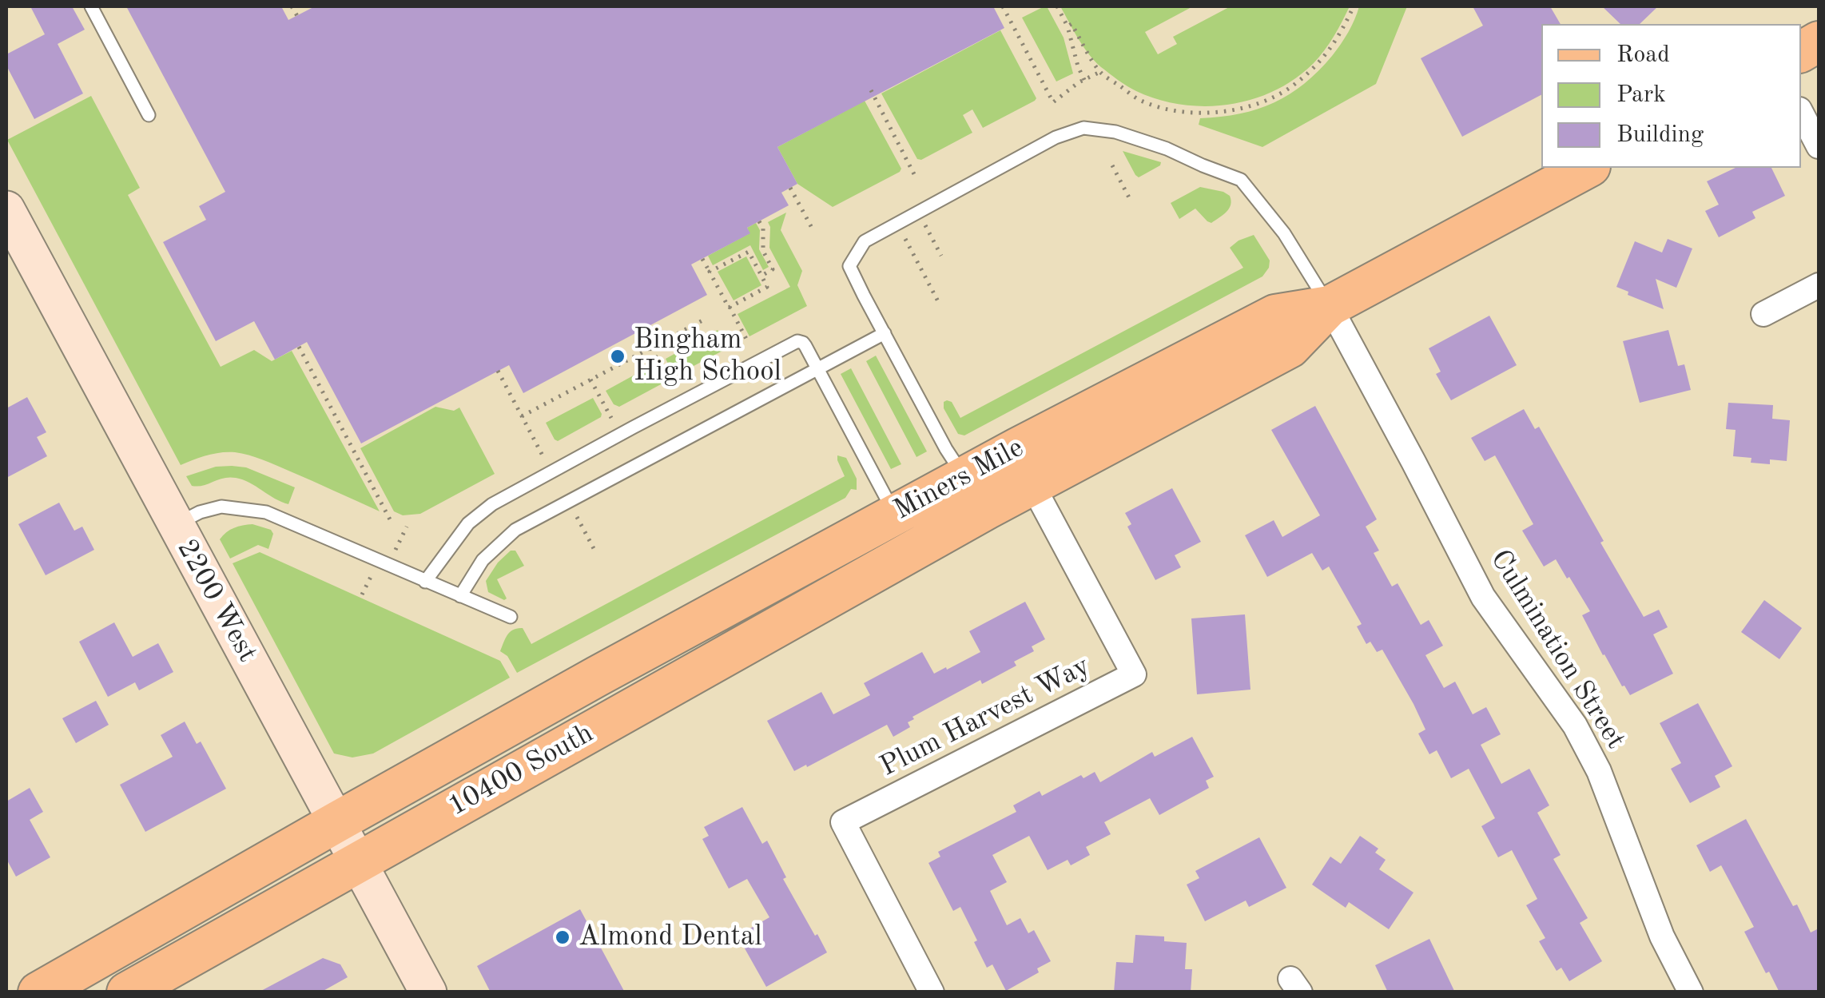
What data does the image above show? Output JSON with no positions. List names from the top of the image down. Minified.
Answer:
{"streets":{"main road":["Miners Mile","10400 South"],"street":["2200 West","Culmination Street","Plum Harvest Way"]},"crossings":[["Miners Mile","Culmination Street"],["Miners Mile","Plum Harvest Way"],["Miners Mile","10400 South"],["2200 West","10400 South"]],"places":["Bingham High School","Almond Dental"],"legend":["Road","Park","Building"]}
